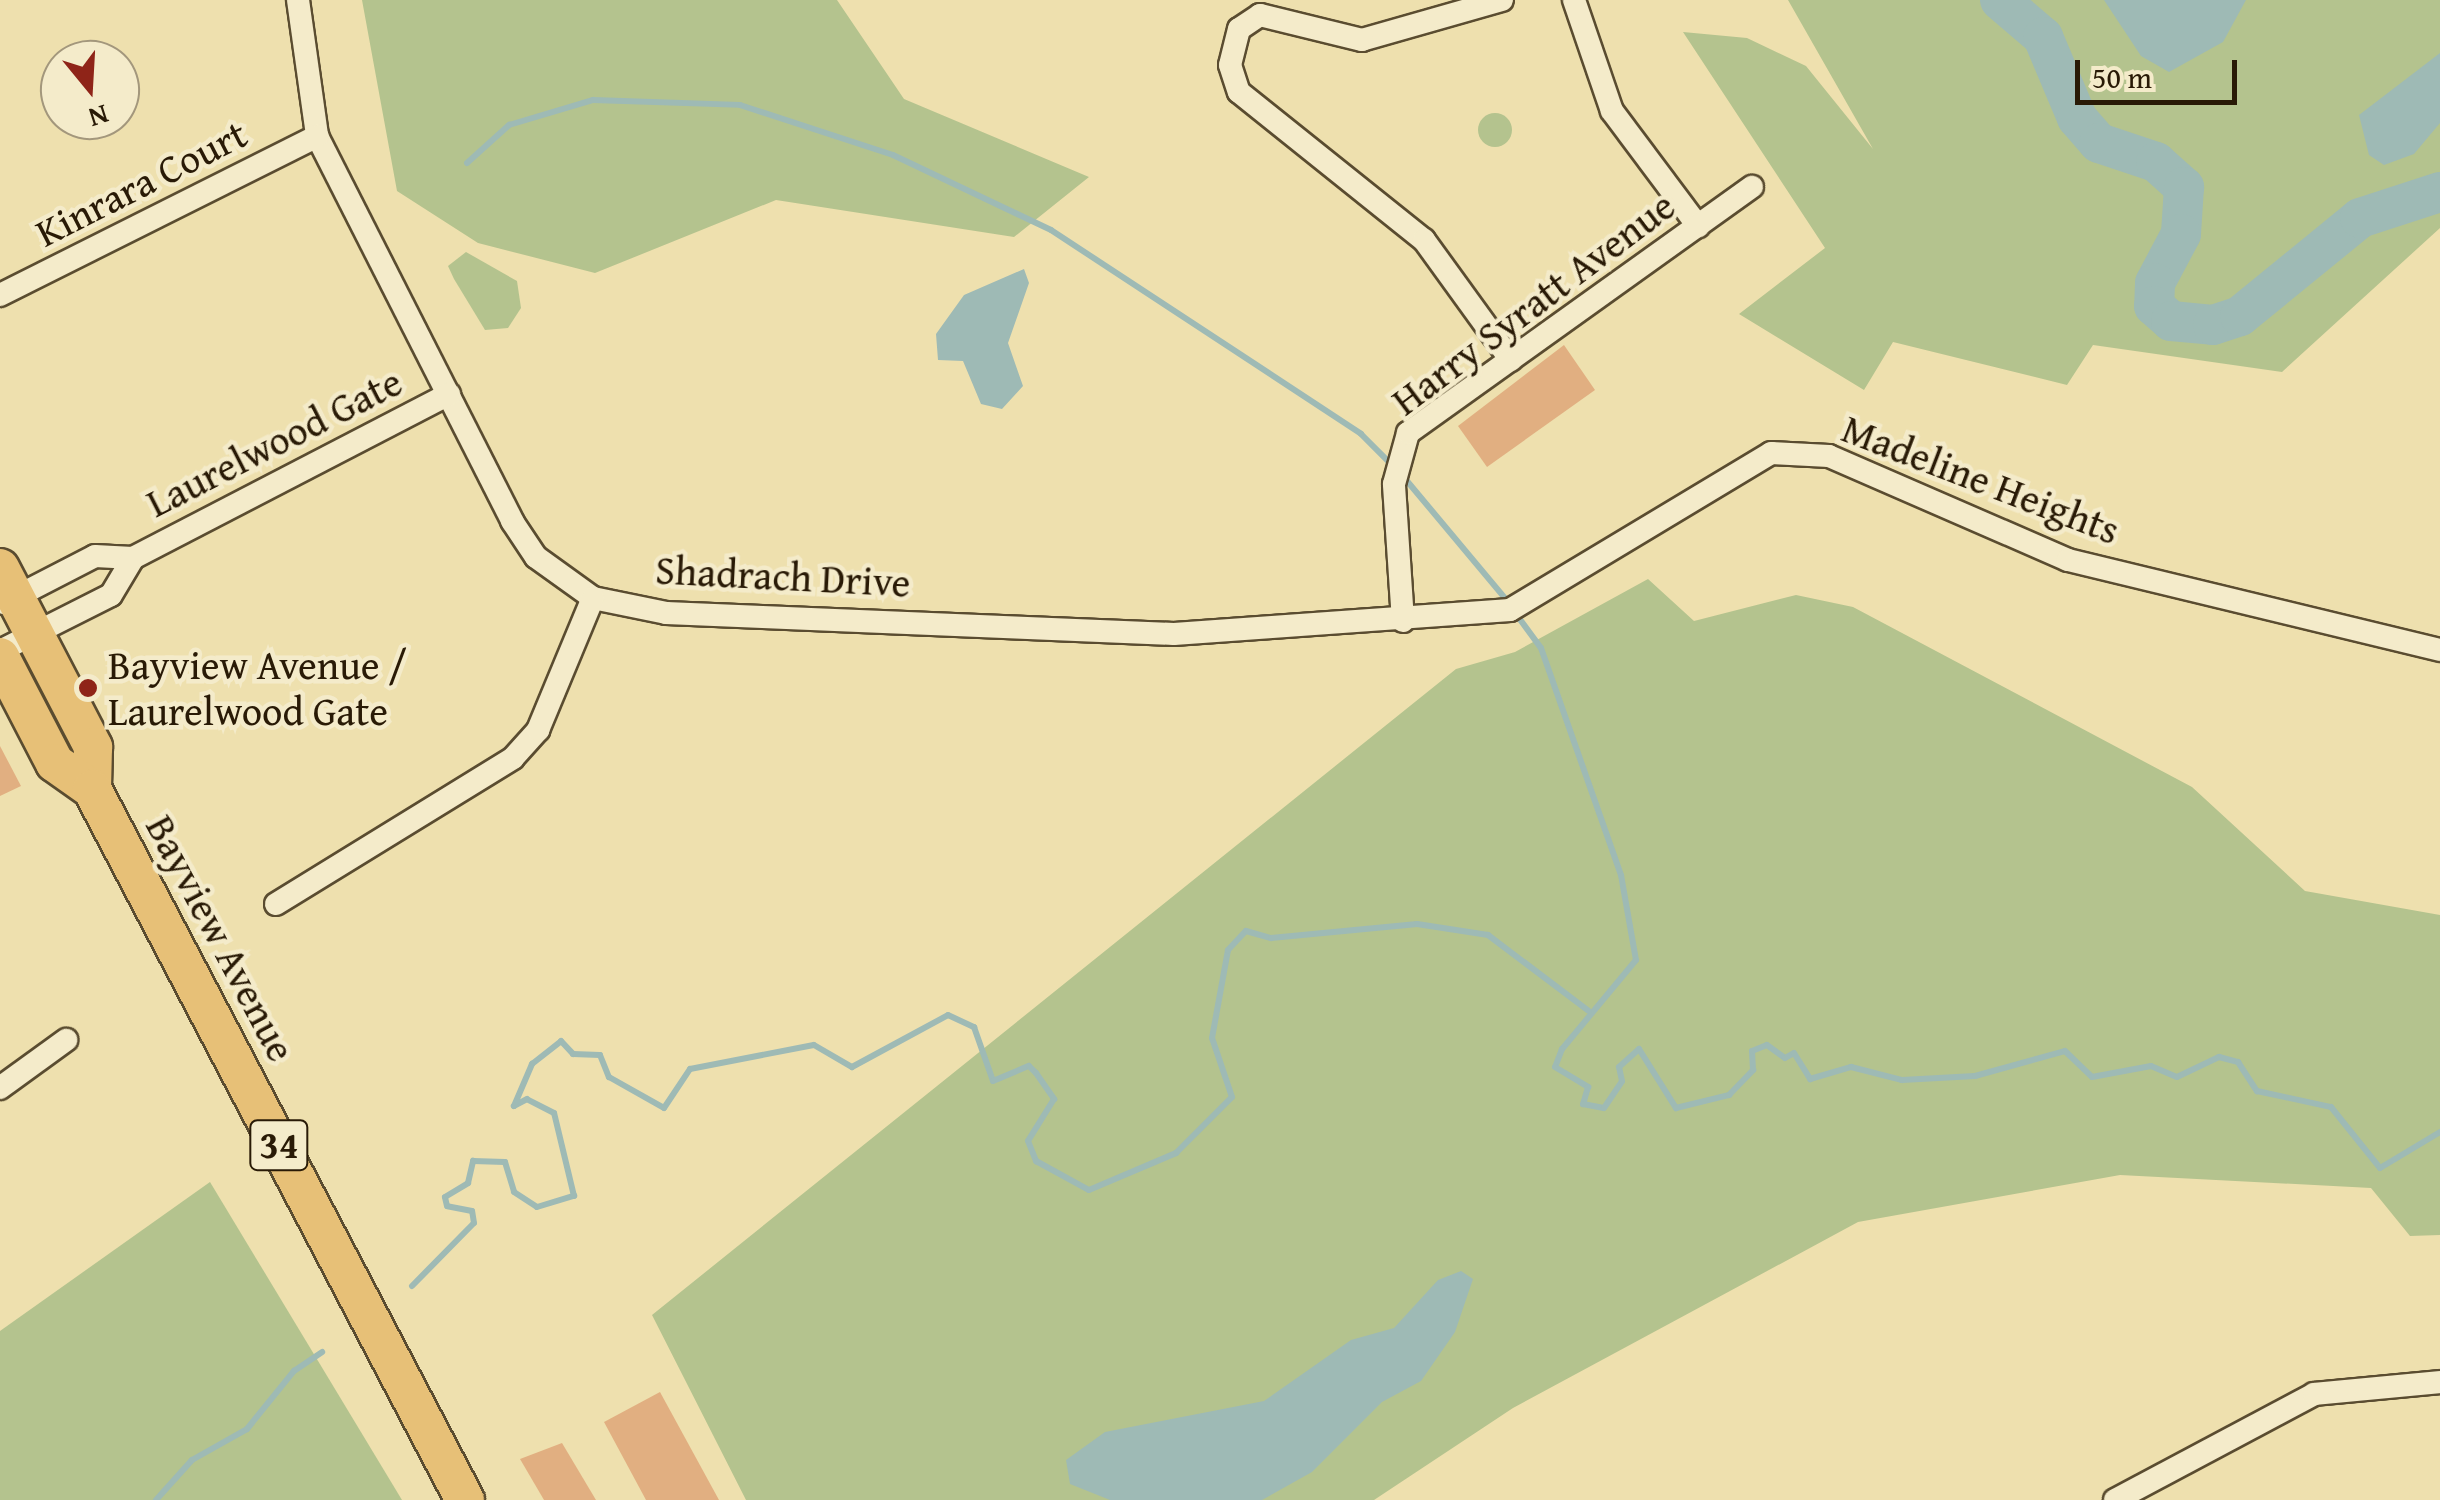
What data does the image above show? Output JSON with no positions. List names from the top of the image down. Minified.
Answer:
{"streets":{"main road":["Bayview Avenue","34"],"street":["Kinrara Court","Harry Syratt Avenue","Laurelwood Gate","Madeline Heights","Shadrach Drive"]},"crossings":[["Kinrara Court","Shadrach Drive"],["Harry Syratt Avenue","Madeline Heights"],["Laurelwood Gate","Shadrach Drive"],["Laurelwood Gate","Bayview Avenue"],["Madeline Heights","Shadrach Drive"]],"places":["Bayview Avenue / Laurelwood Gate"],"scale_bar":"50 m","north":"bottom"}
